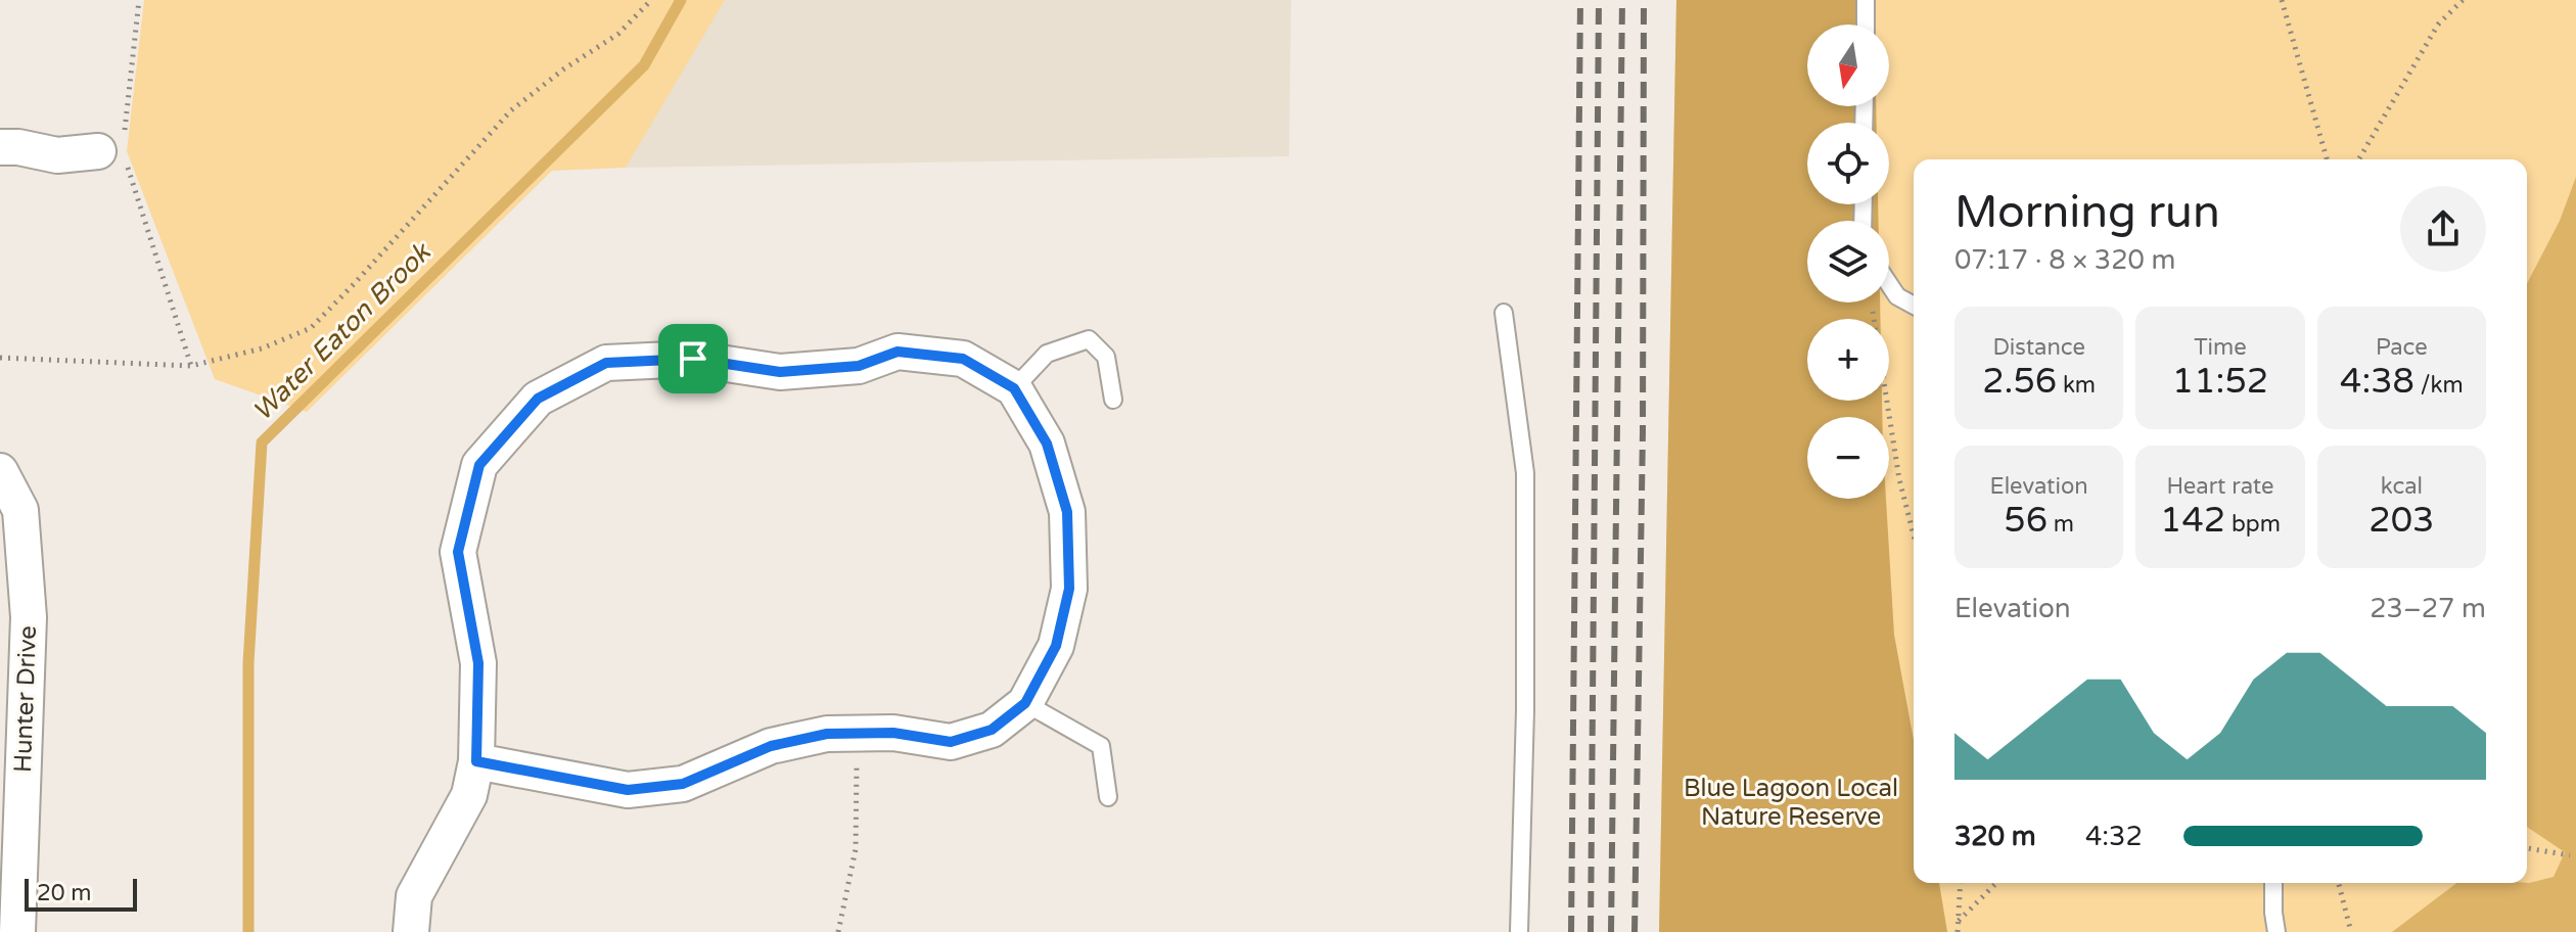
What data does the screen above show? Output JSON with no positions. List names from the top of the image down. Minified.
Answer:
{"streets":{"street":["Hunter Drive"]},"water":["Water Eaton Brook"],"parks":["Blue Lagoon Local Nature Reserve"],"scale_bar":"20 m","north":"bottom","page":{"map_buttons":["+","−"],"heading":["Morning run","07:17 · 8 × 320 m"],"stats":[["Distance","2.56 km"],["Time","11:52"],["Pace","4:38 /km"],["Elevation","56 m"],["Heart rate","142 bpm"],["kcal","203"]],"chart":["Elevation","23–27 m"],"list":[{"name":"320 m","note":"4:32"}],"scale":"20 m"}}
